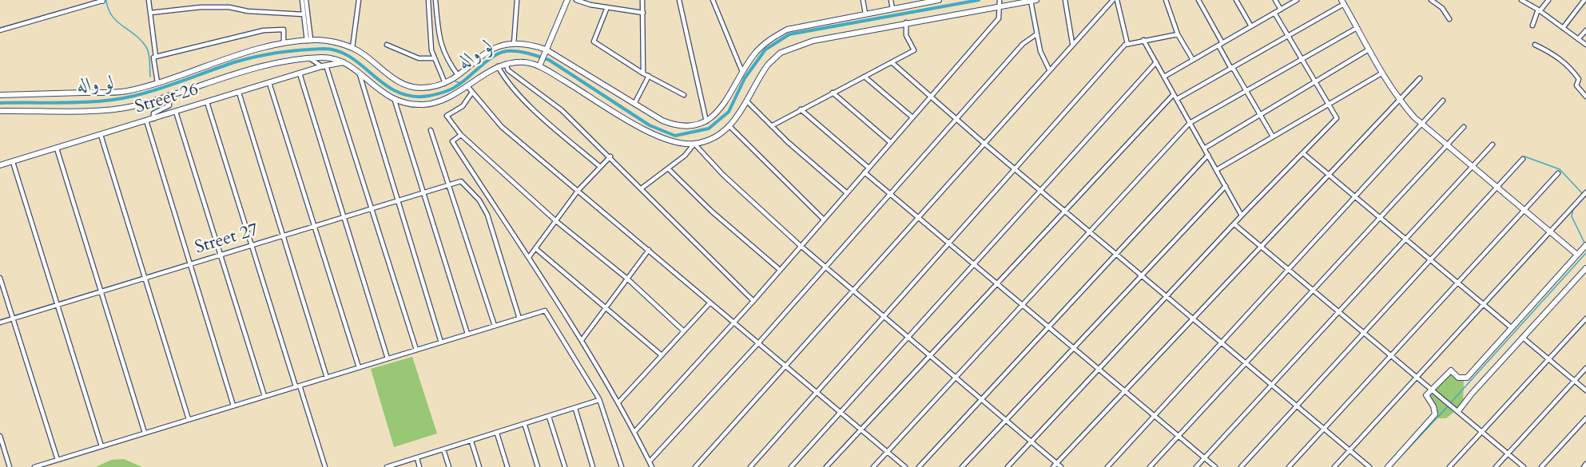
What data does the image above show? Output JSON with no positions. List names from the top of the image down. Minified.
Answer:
{"streets":{"street":["Street 26","Street 27"]},"water":["لو واله"]}
